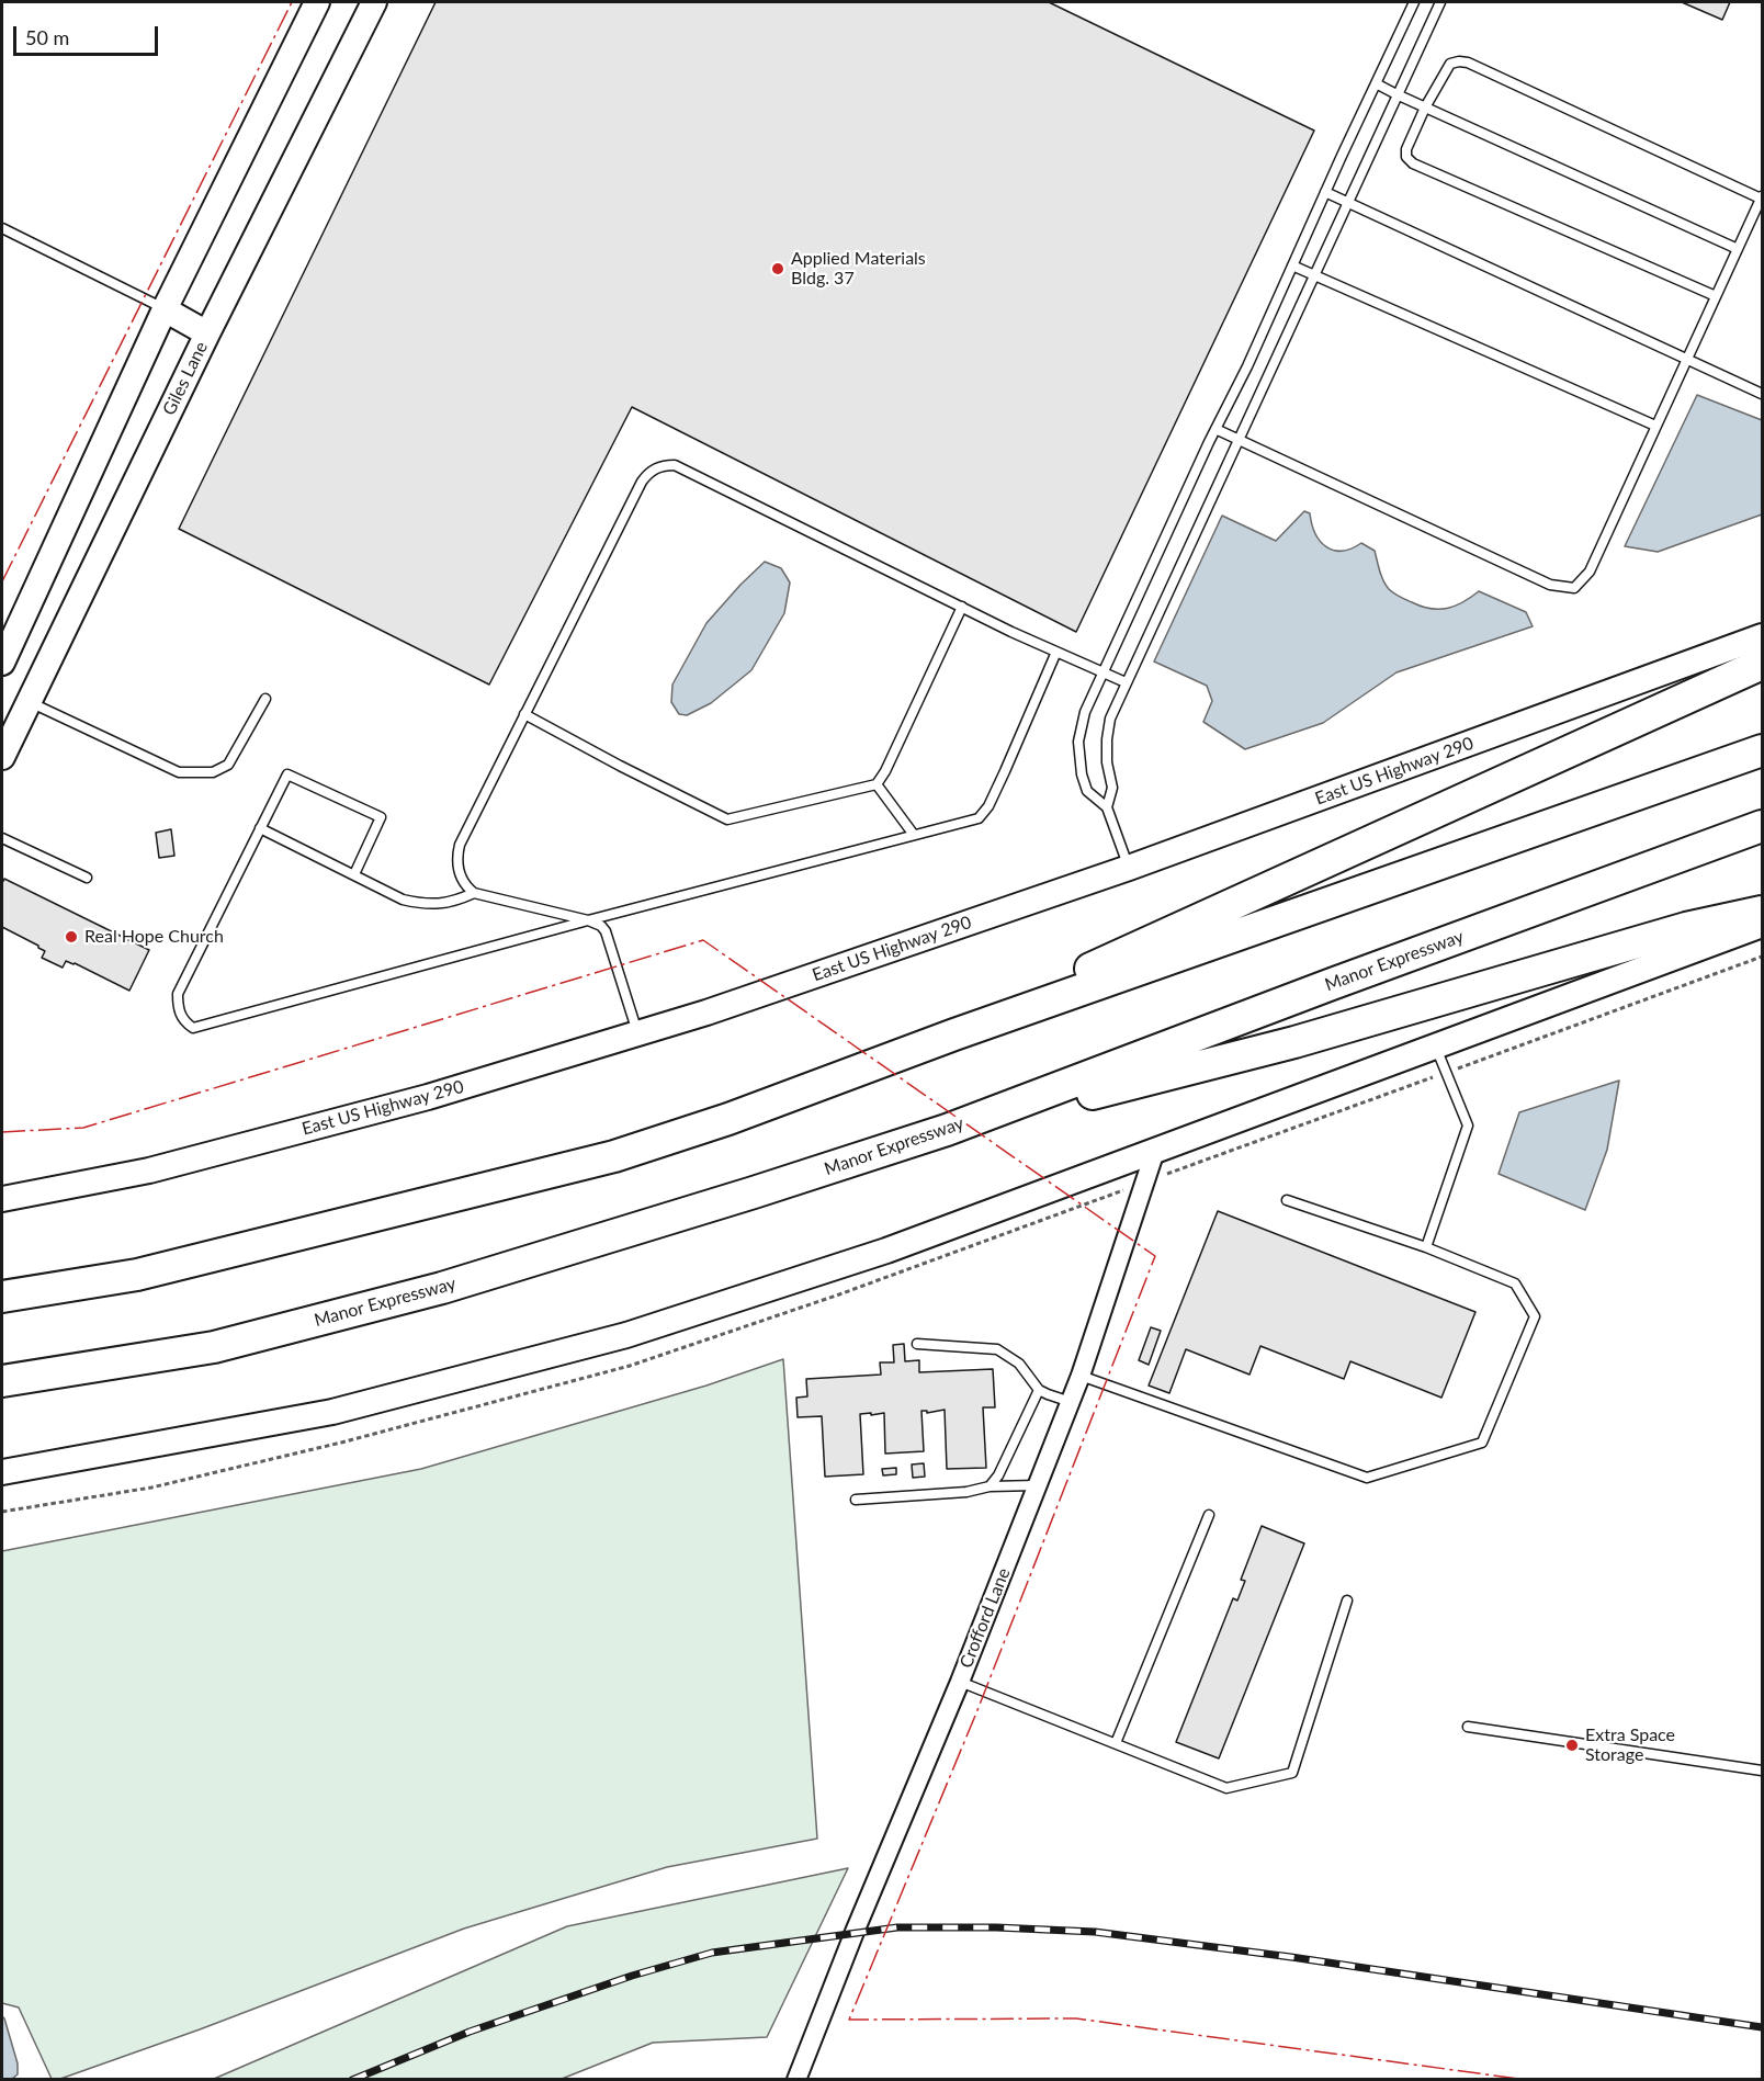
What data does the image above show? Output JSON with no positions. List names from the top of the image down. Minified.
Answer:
{"streets":{"highway":["Manor Expressway"],"main road":["Giles Lane","East US Highway 290"],"street":["Crofford Lane"]},"places":["Applied Materials Bldg. 37","Real Hope Church","Extra Space Storage"],"scale_bar":"50 m"}
